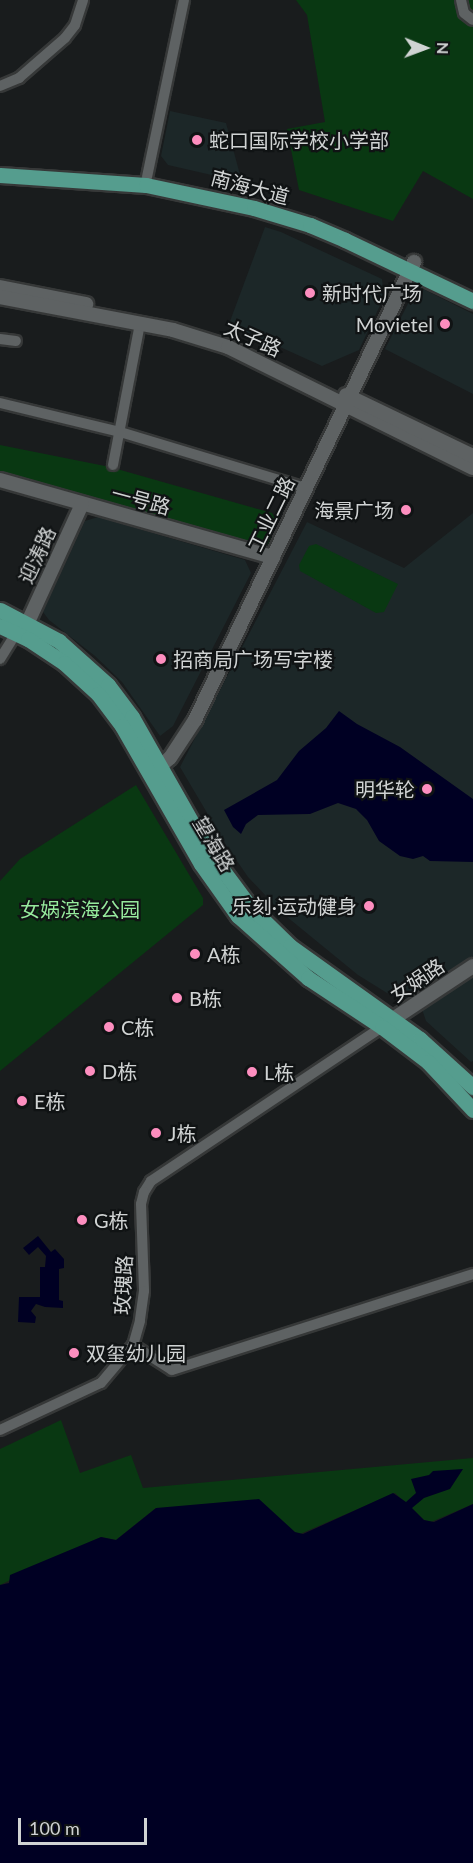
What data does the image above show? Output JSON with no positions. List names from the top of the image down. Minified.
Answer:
{"streets":{"main road":["南海大道","望海路"],"street":["太子路","一号路","工业二路","迎涛路","女娲路","玫瑰路"]},"crossings":[["南海大道","工业二路"],["太子路","工业二路"],["一号路","工业二路"],["一号路","迎涛路"],["工业二路","望海路"],["迎涛路","望海路"],["望海路","女娲路"],["望海路","玫瑰路"],["女娲路","玫瑰路"]],"parks":["女娲滨海公园"],"places":["蛇口国际学校小学部","新时代广场","Movietel","海景广场","招商局广场写字楼","明华轮","乐刻·运动健身","A栋","B栋","C栋","D栋","L栋","E栋","J栋","G栋","双玺幼儿园"],"scale_bar":"100 m","north":"right"}
